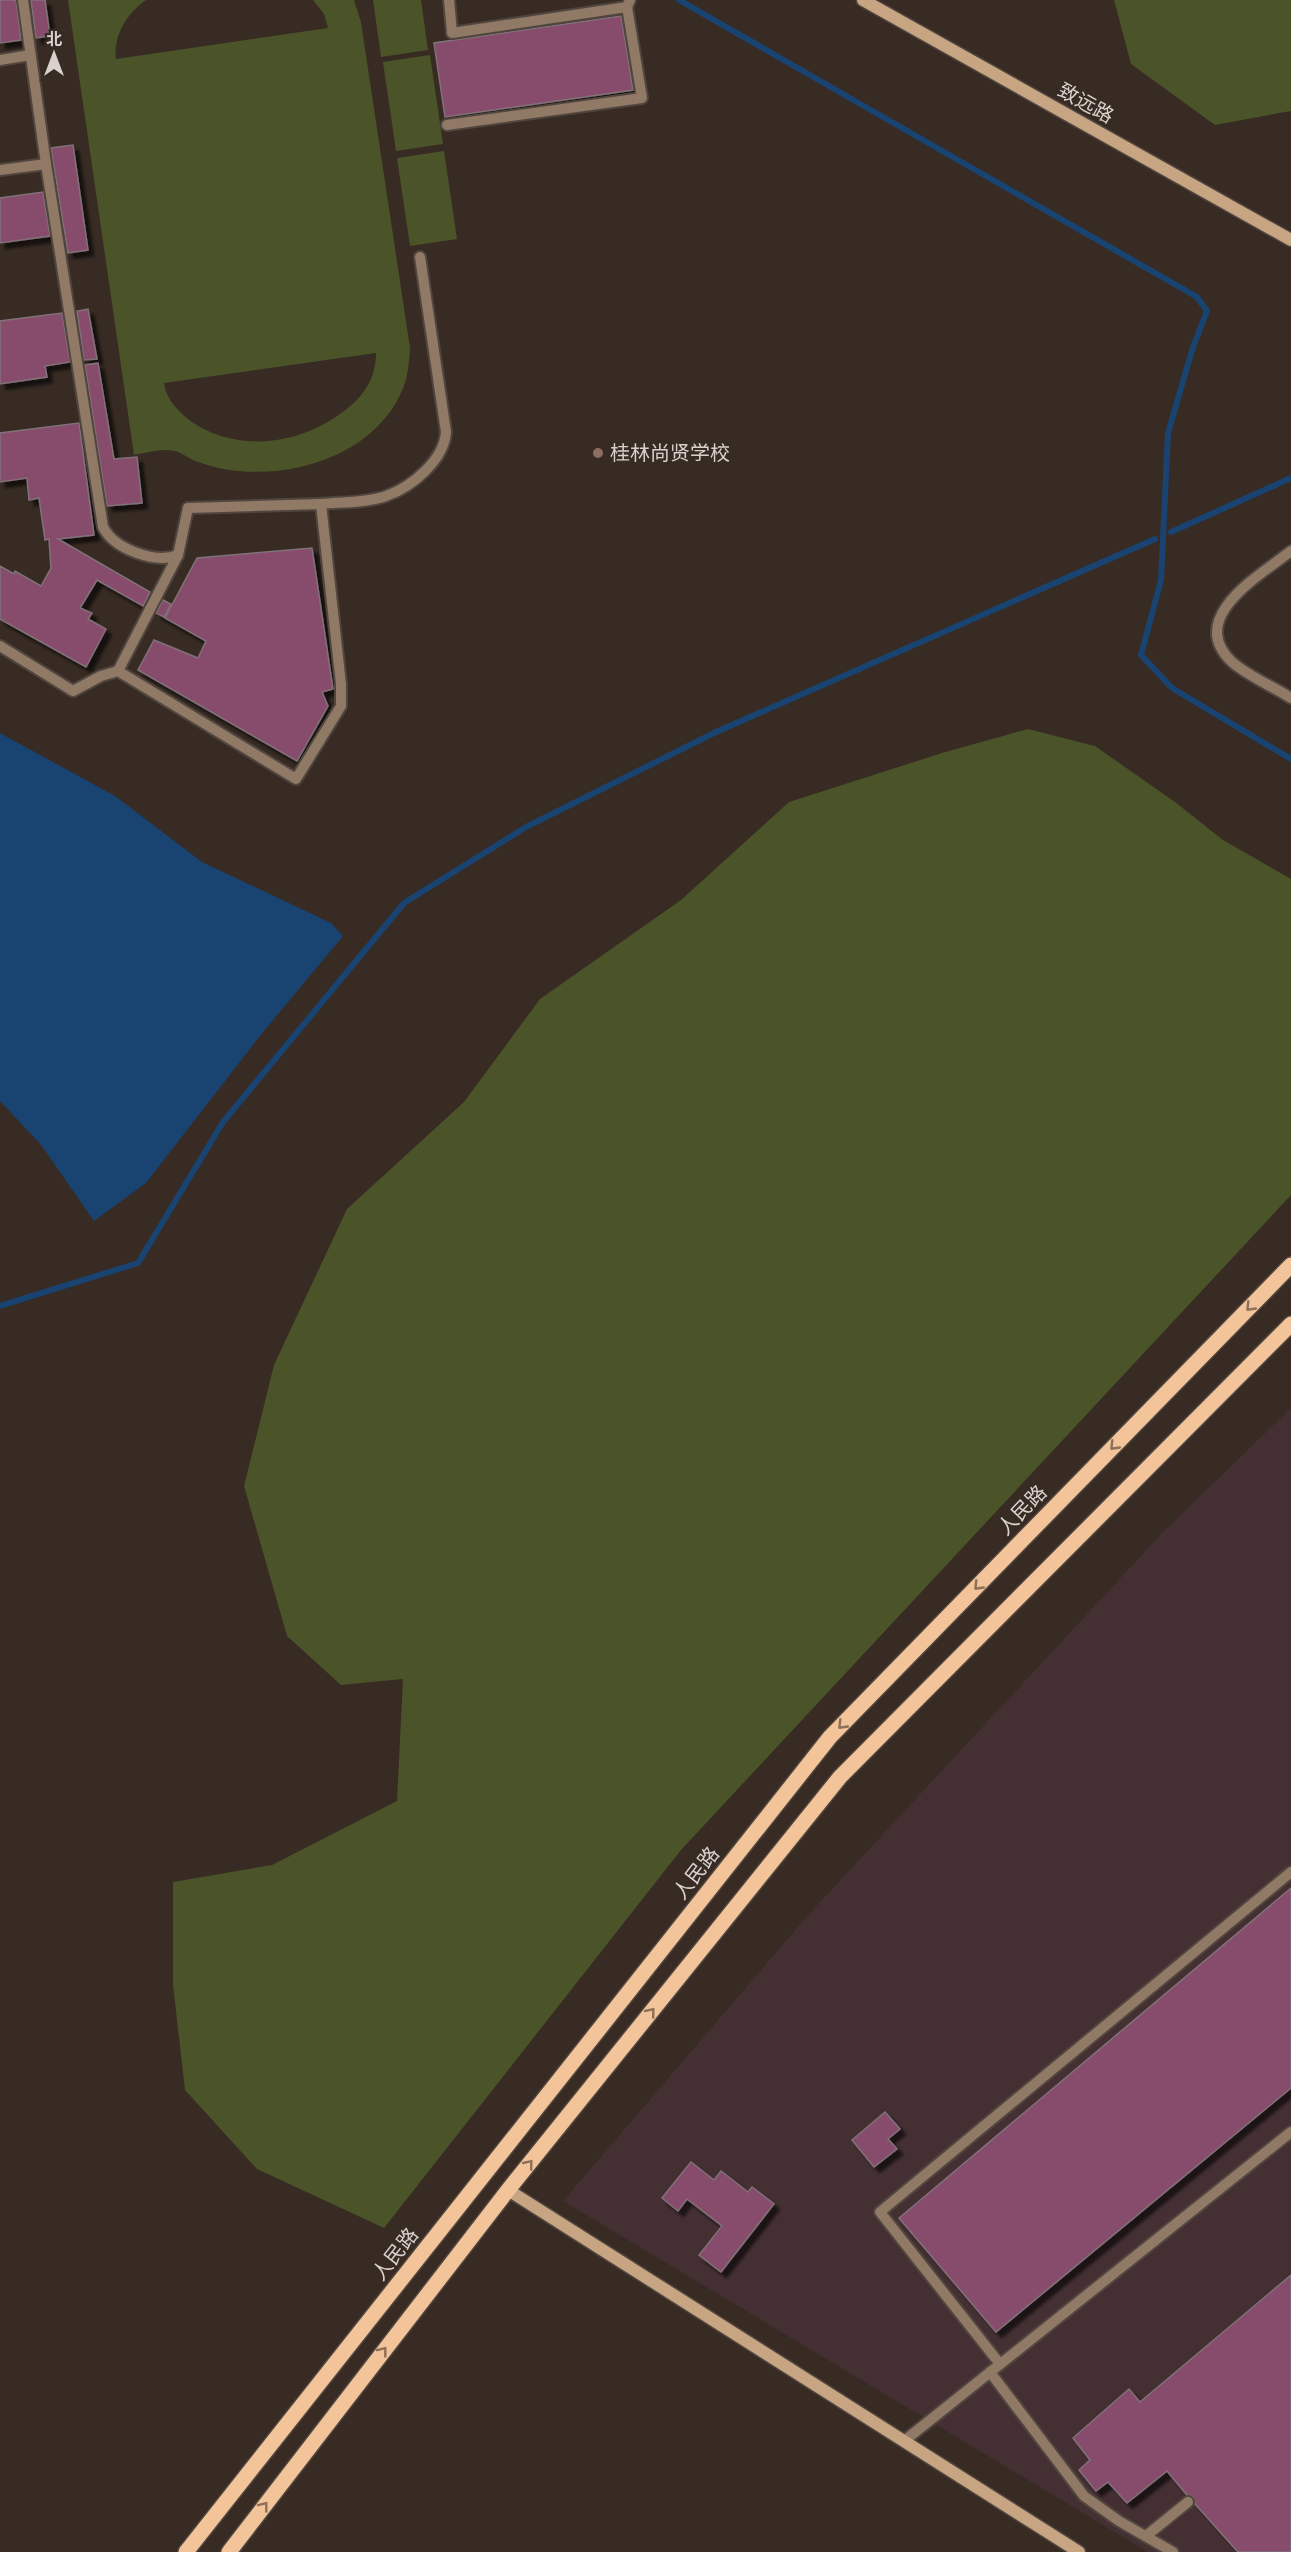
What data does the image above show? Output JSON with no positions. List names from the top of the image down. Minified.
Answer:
{"streets":{"main road":["人民路"],"street":["致远路"]},"places":["桂林尚贤学校"],"north":"top"}
